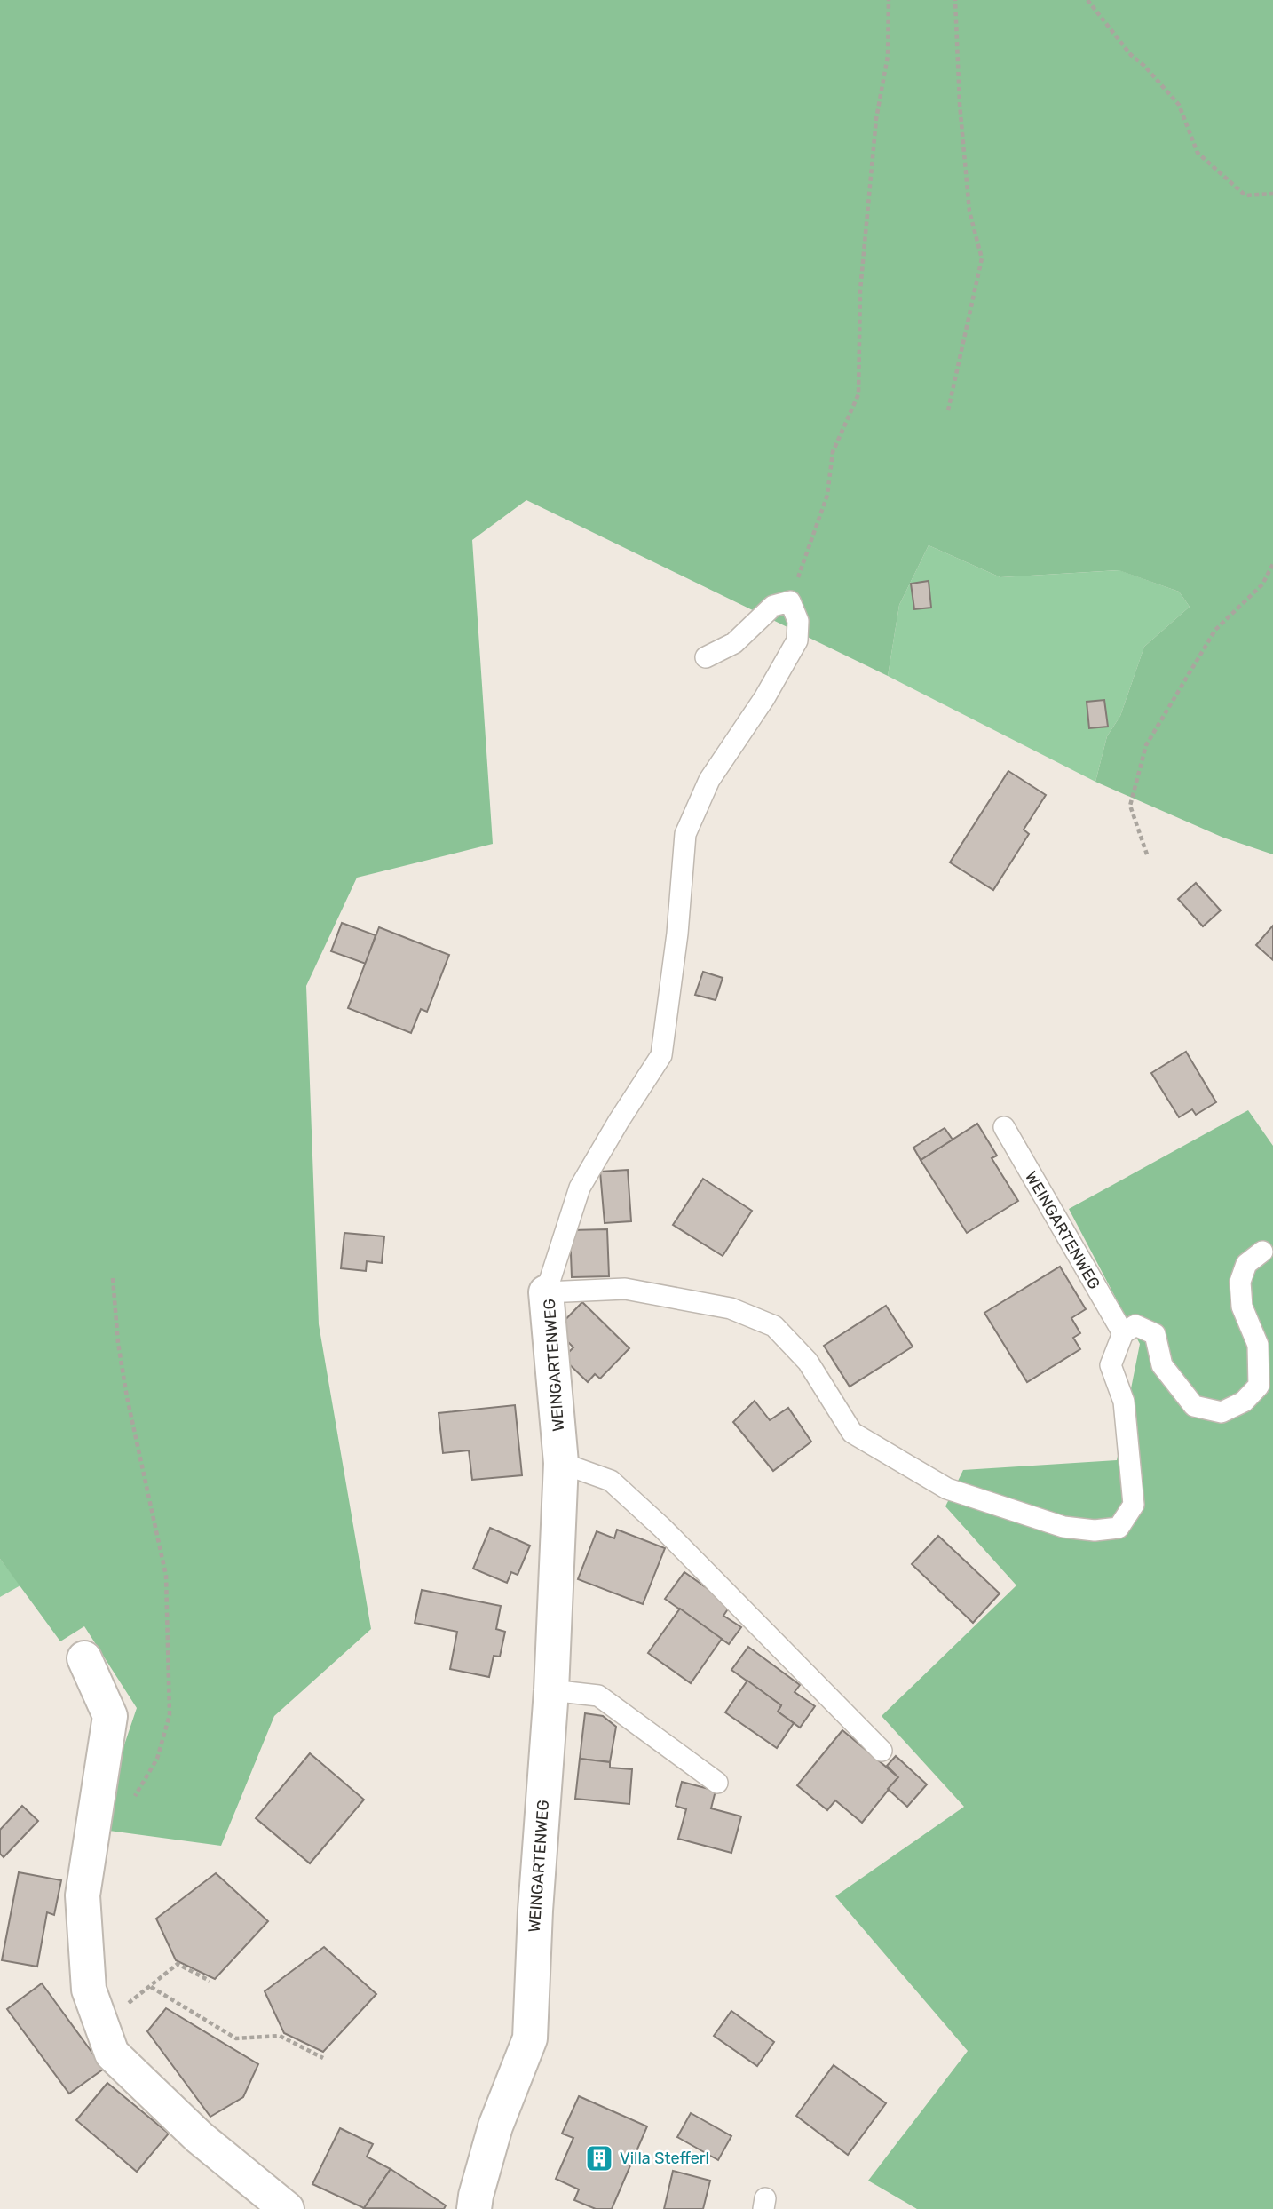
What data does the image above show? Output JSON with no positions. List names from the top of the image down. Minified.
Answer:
{"streets":{"street":["WEINGARTENWEG"]},"places":{"building":["Villa Stefferl"]}}
